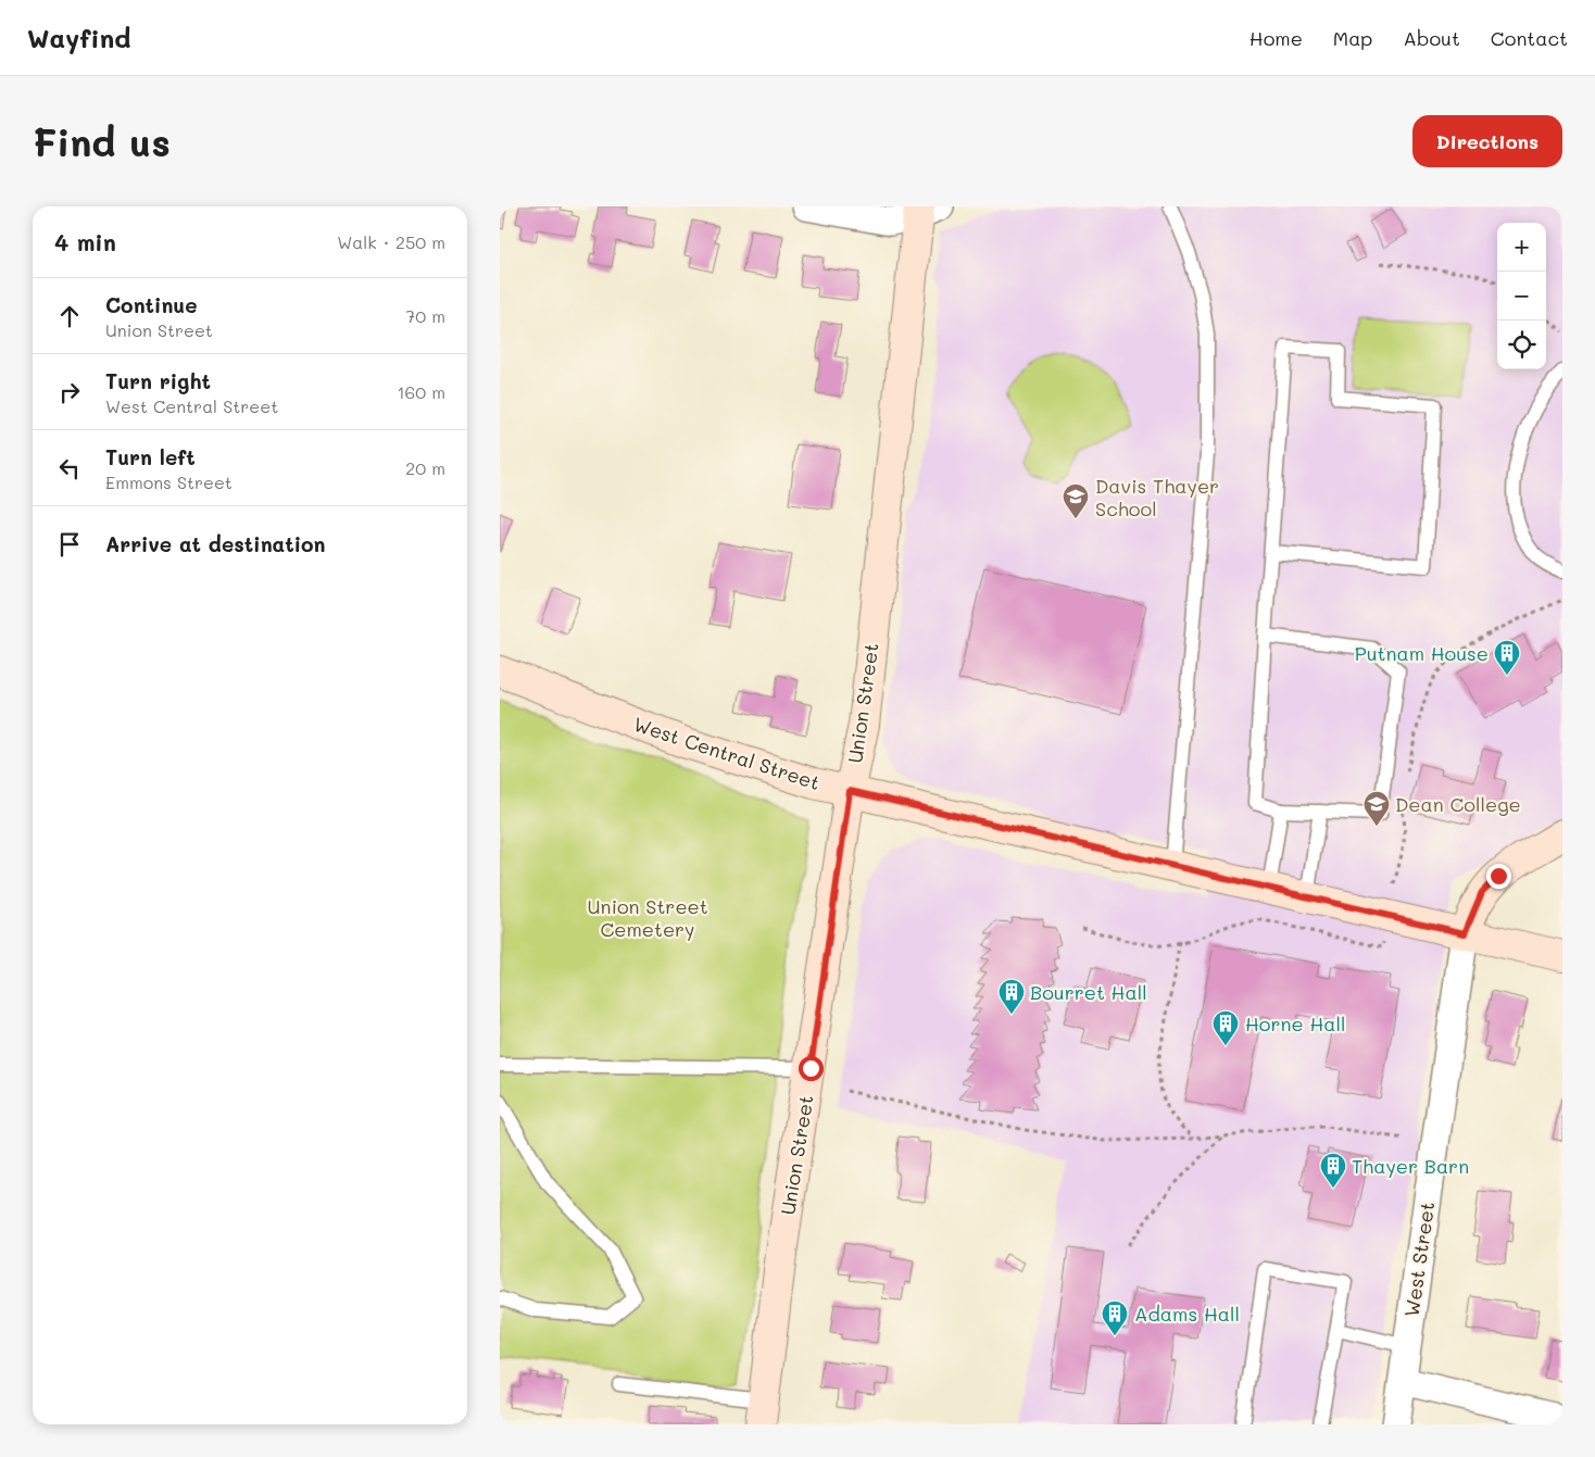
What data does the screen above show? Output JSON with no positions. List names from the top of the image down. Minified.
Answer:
{"streets":{"main road":["Union Street","West Central Street"],"street":["West Street"]},"crossings":[["Union Street","West Central Street"],["West Central Street","West Street"]],"parks":["Union Street Cemetery"],"places":{"school or university":["Davis Thayer School","Dean College"],"building":["Putnam House","Bourret Hall","Horne Hall","Thayer Barn","Adams Hall"]},"page":{"header":"Wayfind","nav":["Home","Map","About","Contact"],"buttons":"Directions","title":"Find us","heading":["4 min","Walk · 250 m"],"map_buttons":["+","−"],"list":[["Continue","Union Street","70 m"],["Turn right","West Central Street","160 m"],["Turn left","Emmons Street","20 m"],"Arrive at destination"]}}
